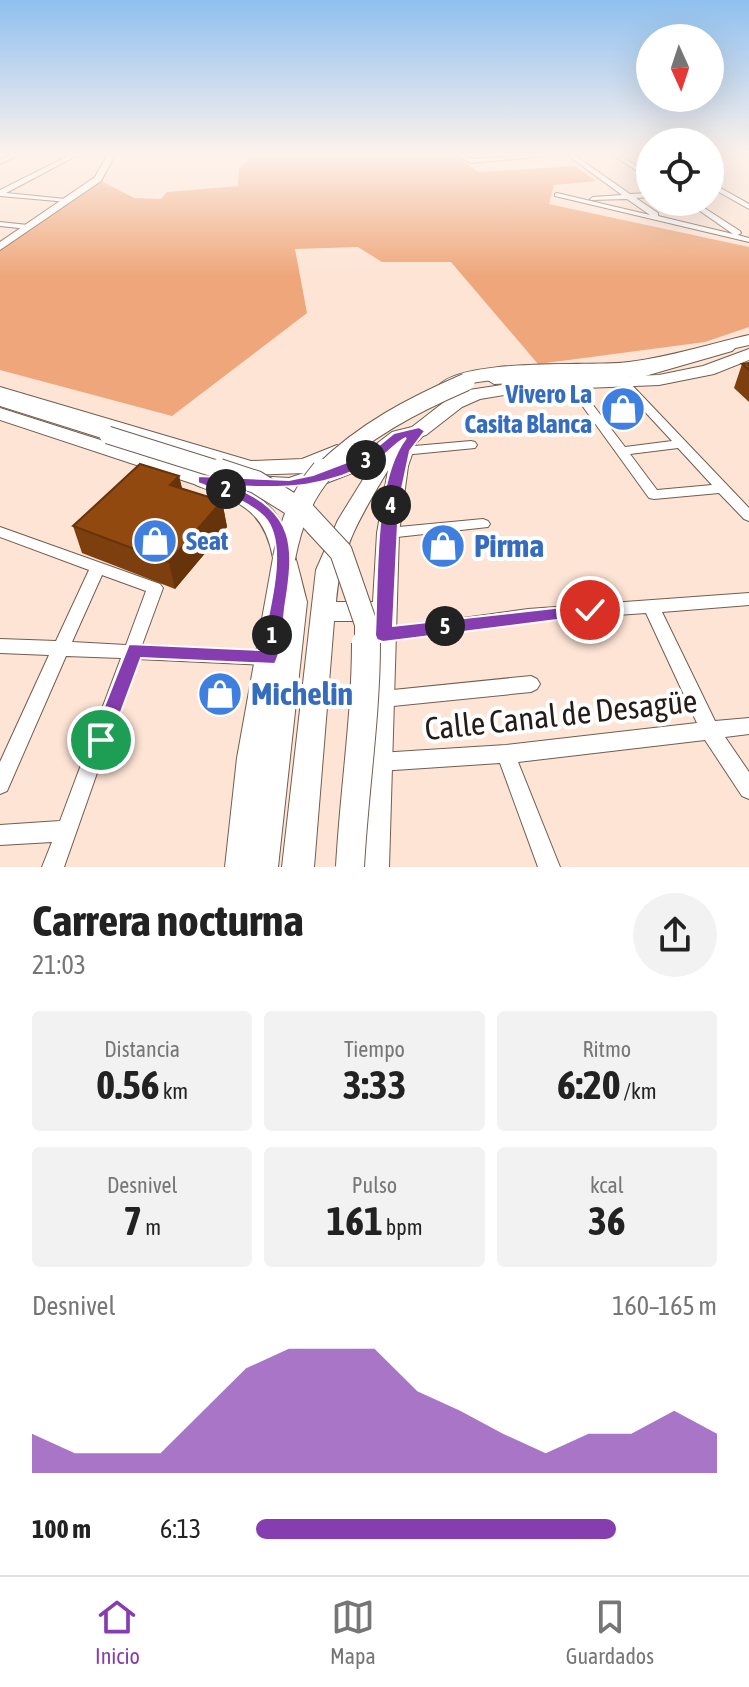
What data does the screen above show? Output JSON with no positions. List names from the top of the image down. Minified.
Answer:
{"streets":{"street":["Calle Canal de Desagüe"]},"places":{"shop":["Vivero La Casita Blanca","Seat","Pirma","Michelin"]},"north":"bottom","page":{"pins":["3","2","4","5","1"],"heading":["Carrera nocturna","21:03"],"stats":[["Distancia","0.56 km"],["Tiempo","3:33"],["Ritmo","6:20 /km"],["Desnivel","7 m"],["Pulso","161 bpm"],["kcal","36"]],"chart":["Desnivel","160–165 m"],"list":[{"name":"100 m","note":"6:13"}],"tabs":["Inicio","Mapa","Guardados"]}}
